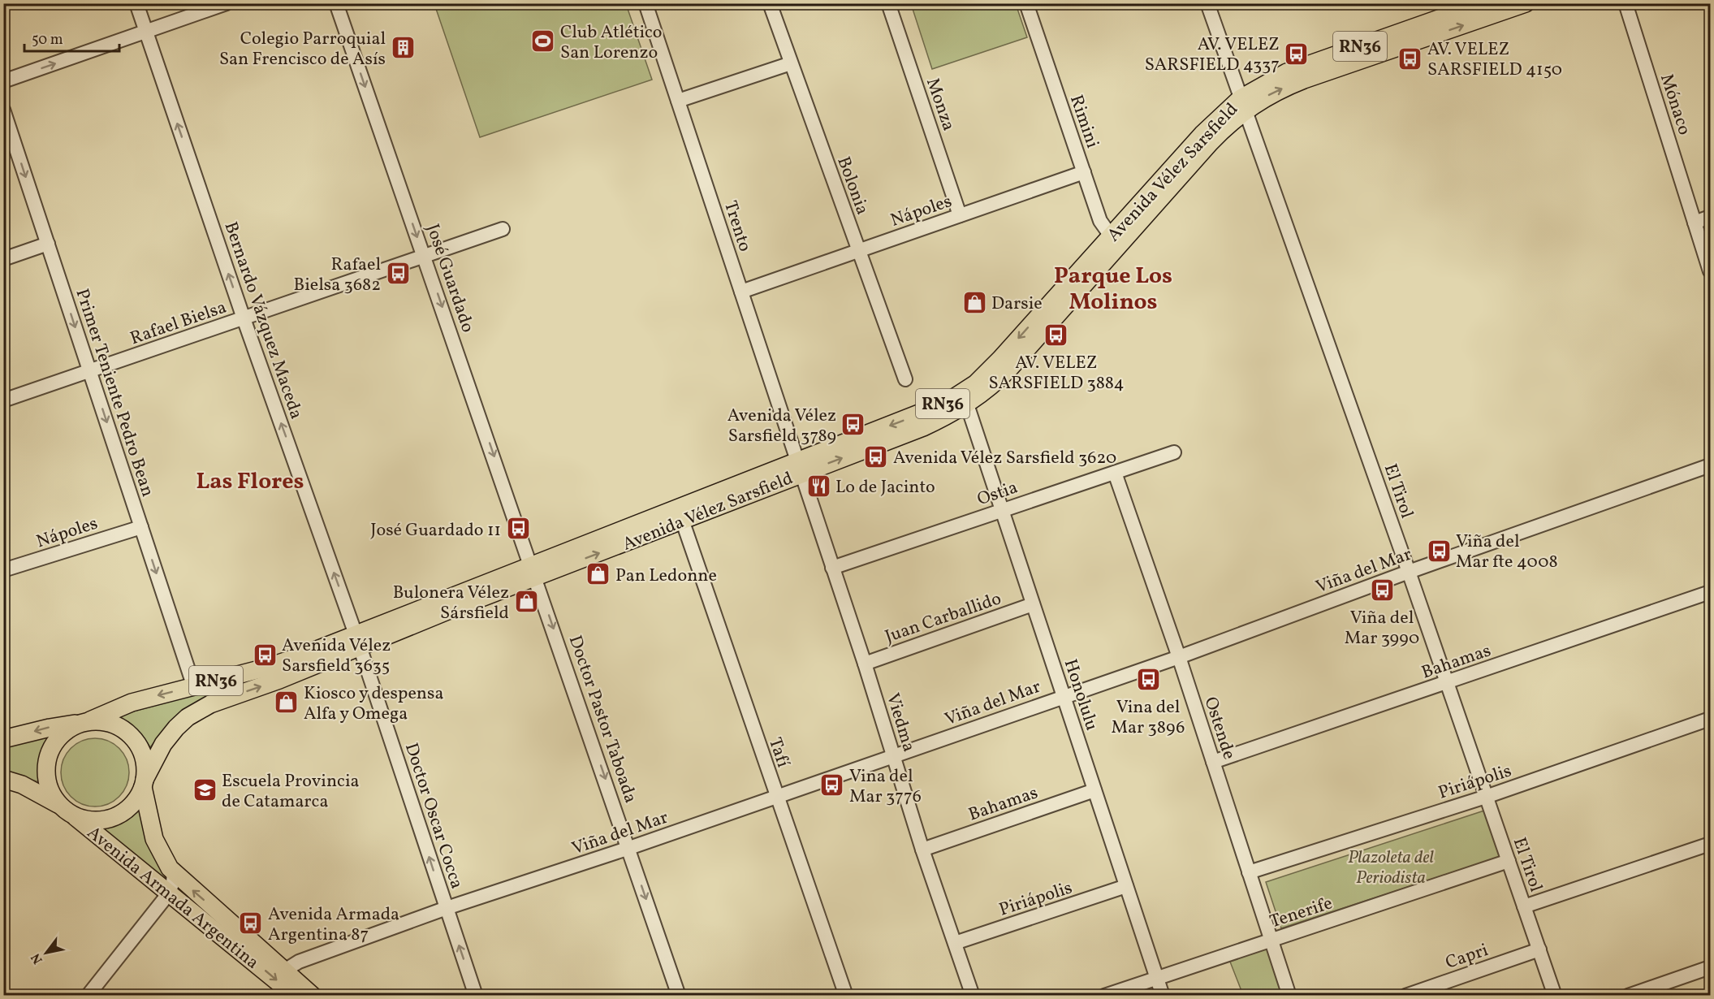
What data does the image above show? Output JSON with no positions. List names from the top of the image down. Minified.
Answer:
{"streets":{"main road":["RN36","Avenida Vélez Sarsfield","Avenida Armada Argentina"],"street":["Monza","Mónaco","Rimini","Bolonia","Nápoles","Trento","José Guardado","Bernardo Vázquez Maceda","Rafael Bielsa","Primer Teniente Pedro Bean","El Tirol","Ostia","Viña del Mar","Juan Carballido","Bahamas","Honolulu","Doctor Pastor Taboada","Viedma","Ostende","Tafí","Piriápolis","Doctor Oscar Cocca","Tenerife","Capri"]},"crossings":[["RN36","Avenida Vélez Sarsfield"],["RN36","Avenida Armada Argentina"],["Monza","Nápoles"],["Rimini","Avenida Vélez Sarsfield"],["Rimini","Nápoles"],["Avenida Vélez Sarsfield","Trento"],["Avenida Vélez Sarsfield","José Guardado"],["Avenida Vélez Sarsfield","Bernardo Vázquez Maceda"],["Avenida Vélez Sarsfield","Primer Teniente Pedro Bean"],["Avenida Vélez Sarsfield","El Tirol"],["Avenida Vélez Sarsfield","Honolulu"],["Avenida Vélez Sarsfield","Doctor Pastor Taboada"],["Avenida Vélez Sarsfield","Viedma"],["Avenida Vélez Sarsfield","Tafí"],["Avenida Vélez Sarsfield","Doctor Oscar Cocca"],["Avenida Vélez Sarsfield","Avenida Armada Argentina"],["Bolonia","Nápoles"],["Nápoles","Trento"],["Nápoles","Primer Teniente Pedro Bean"],["Trento","Viedma"],["José Guardado","Rafael Bielsa"],["José Guardado","Doctor Pastor Taboada"],["Bernardo Vázquez Maceda","Rafael Bielsa"],["Bernardo Vázquez Maceda","Doctor Oscar Cocca"],["Rafael Bielsa","Primer Teniente Pedro Bean"],["El Tirol","Viña del Mar"],["El Tirol","Bahamas"],["El Tirol","Piriápolis"],["El Tirol","Tenerife"],["El Tirol","Capri"],["Ostia","Honolulu"],["Ostia","Viedma"],["Ostia","Ostende"],["Viña del Mar","Honolulu"],["Viña del Mar","Doctor Pastor Taboada"],["Viña del Mar","Viedma"],["Viña del Mar","Ostende"],["Viña del Mar","Tafí"],["Viña del Mar","Doctor Oscar Cocca"],["Viña del Mar","Avenida Armada Argentina"],["Juan Carballido","Honolulu"],["Juan Carballido","Viedma"],["Bahamas","Honolulu"],["Bahamas","Viedma"],["Bahamas","Ostende"],["Honolulu","Piriápolis"],["Honolulu","Tenerife"],["Viedma","Piriápolis"],["Ostende","Piriápolis"],["Ostende","Tenerife"]],"one_way":["José Guardado","Bernardo Vázquez Maceda","Primer Teniente Pedro Bean","Doctor Pastor Taboada","Doctor Oscar Cocca"],"districts":["Parque Los Molinos","Las Flores"],"parks":["Plazoleta del Periodista"],"places":{"sports":["Club Atlético San Lorenzo"],"building":["Colegio Parroquial San Frencisco de Asís"],"bus stop":["AV. VELEZ SARSFIELD 4337","AV. VELEZ SARSFIELD 4150","Rafael Bielsa 3682","AV. VELEZ SARSFIELD 3884","Avenida Vélez Sarsfield 3789","Avenida Vélez Sarsfield 3620","José Guardado 11","Viña del Mar fte 4008","Viña del Mar 3990","Avenida Vélez Sarsfield 3635","Vina del Mar 3896","Vina del Mar 3776","Avenida Armada Argentina 87"],"shop":["Darsie","Pan Ledonne","Bulonera Vélez Sársfield","Kiosco y despensa Alfa y Omega"],"restaurant":["Lo de Jacinto"],"school or university":["Escuela Provincia de Catamarca"]},"scale_bar":"50 m","north":"bottom left"}
